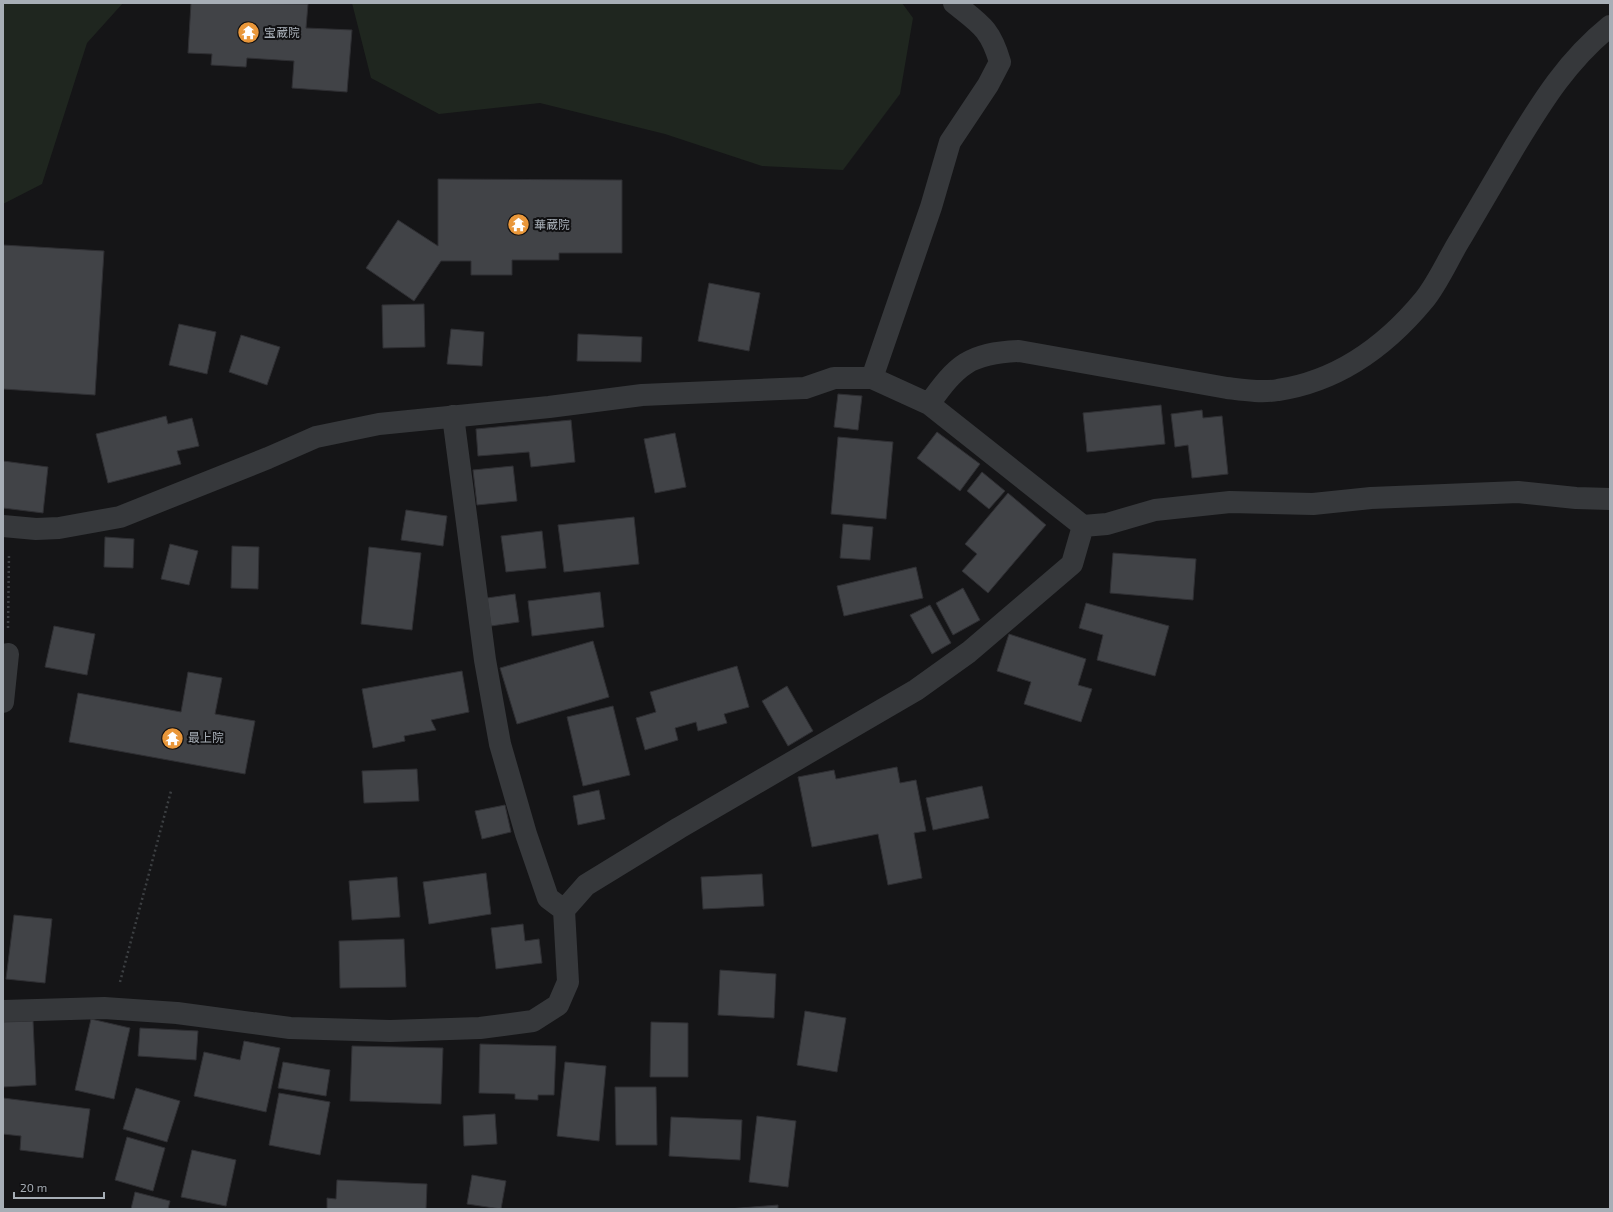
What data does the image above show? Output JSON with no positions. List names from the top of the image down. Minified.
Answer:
{"places":{"temple":["宝蔵院","華蔵院","最上院"]},"scale_bar":"20 m"}
